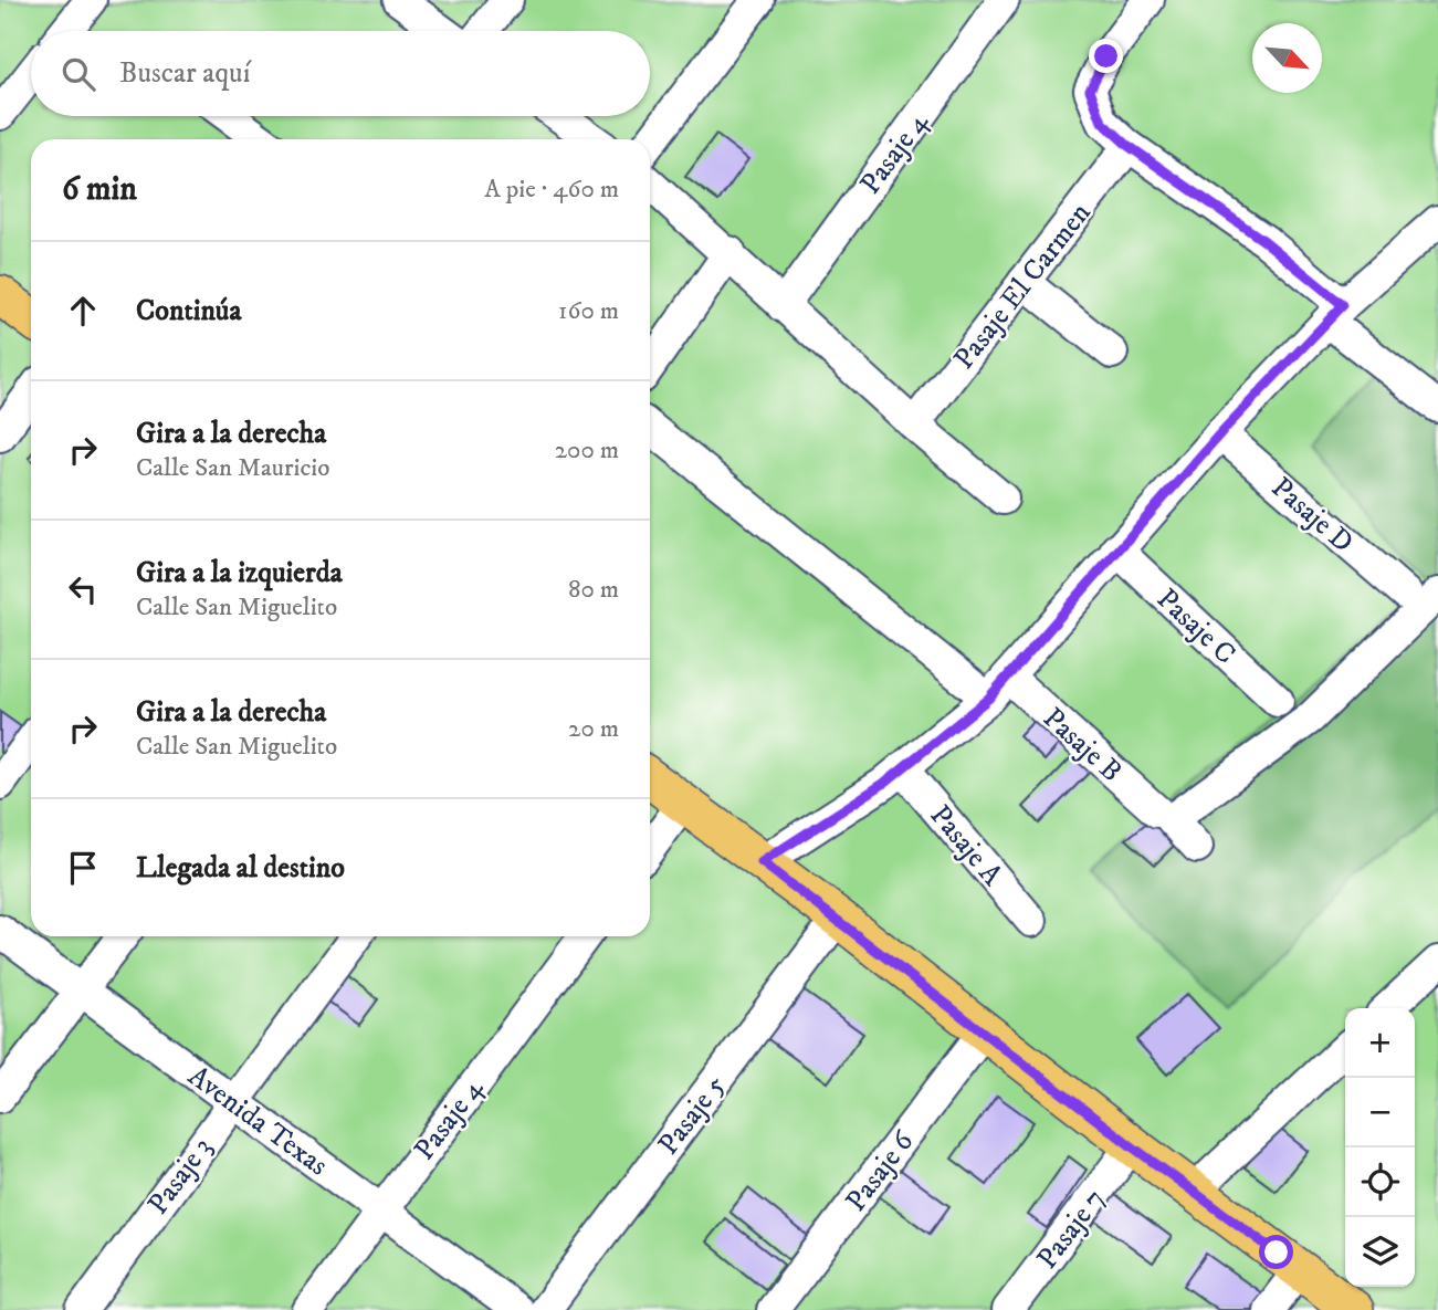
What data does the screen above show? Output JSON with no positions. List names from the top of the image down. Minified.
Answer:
{"streets":{"street":["Pasaje 4","Pasaje El Carmen","Pasaje D","Pasaje C","Pasaje B","Pasaje A","Pasaje 5","Avenida Texas","Pasaje 6","Pasaje 3","Pasaje 7"]},"crossings":[["Pasaje 4","Avenida Texas"],["Avenida Texas","Pasaje 3"]],"north":"bottom right","page":{"search":"Buscar aquí","heading":["6 min","A pie · 460 m"],"list":[["Continúa","160 m"],["Gira a la derecha","Calle San Mauricio","200 m"],["Gira a la izquierda","Calle San Miguelito","80 m"],["Gira a la derecha","Calle San Miguelito","20 m"],"Llegada al destino"],"map_buttons":["+","−"]}}
